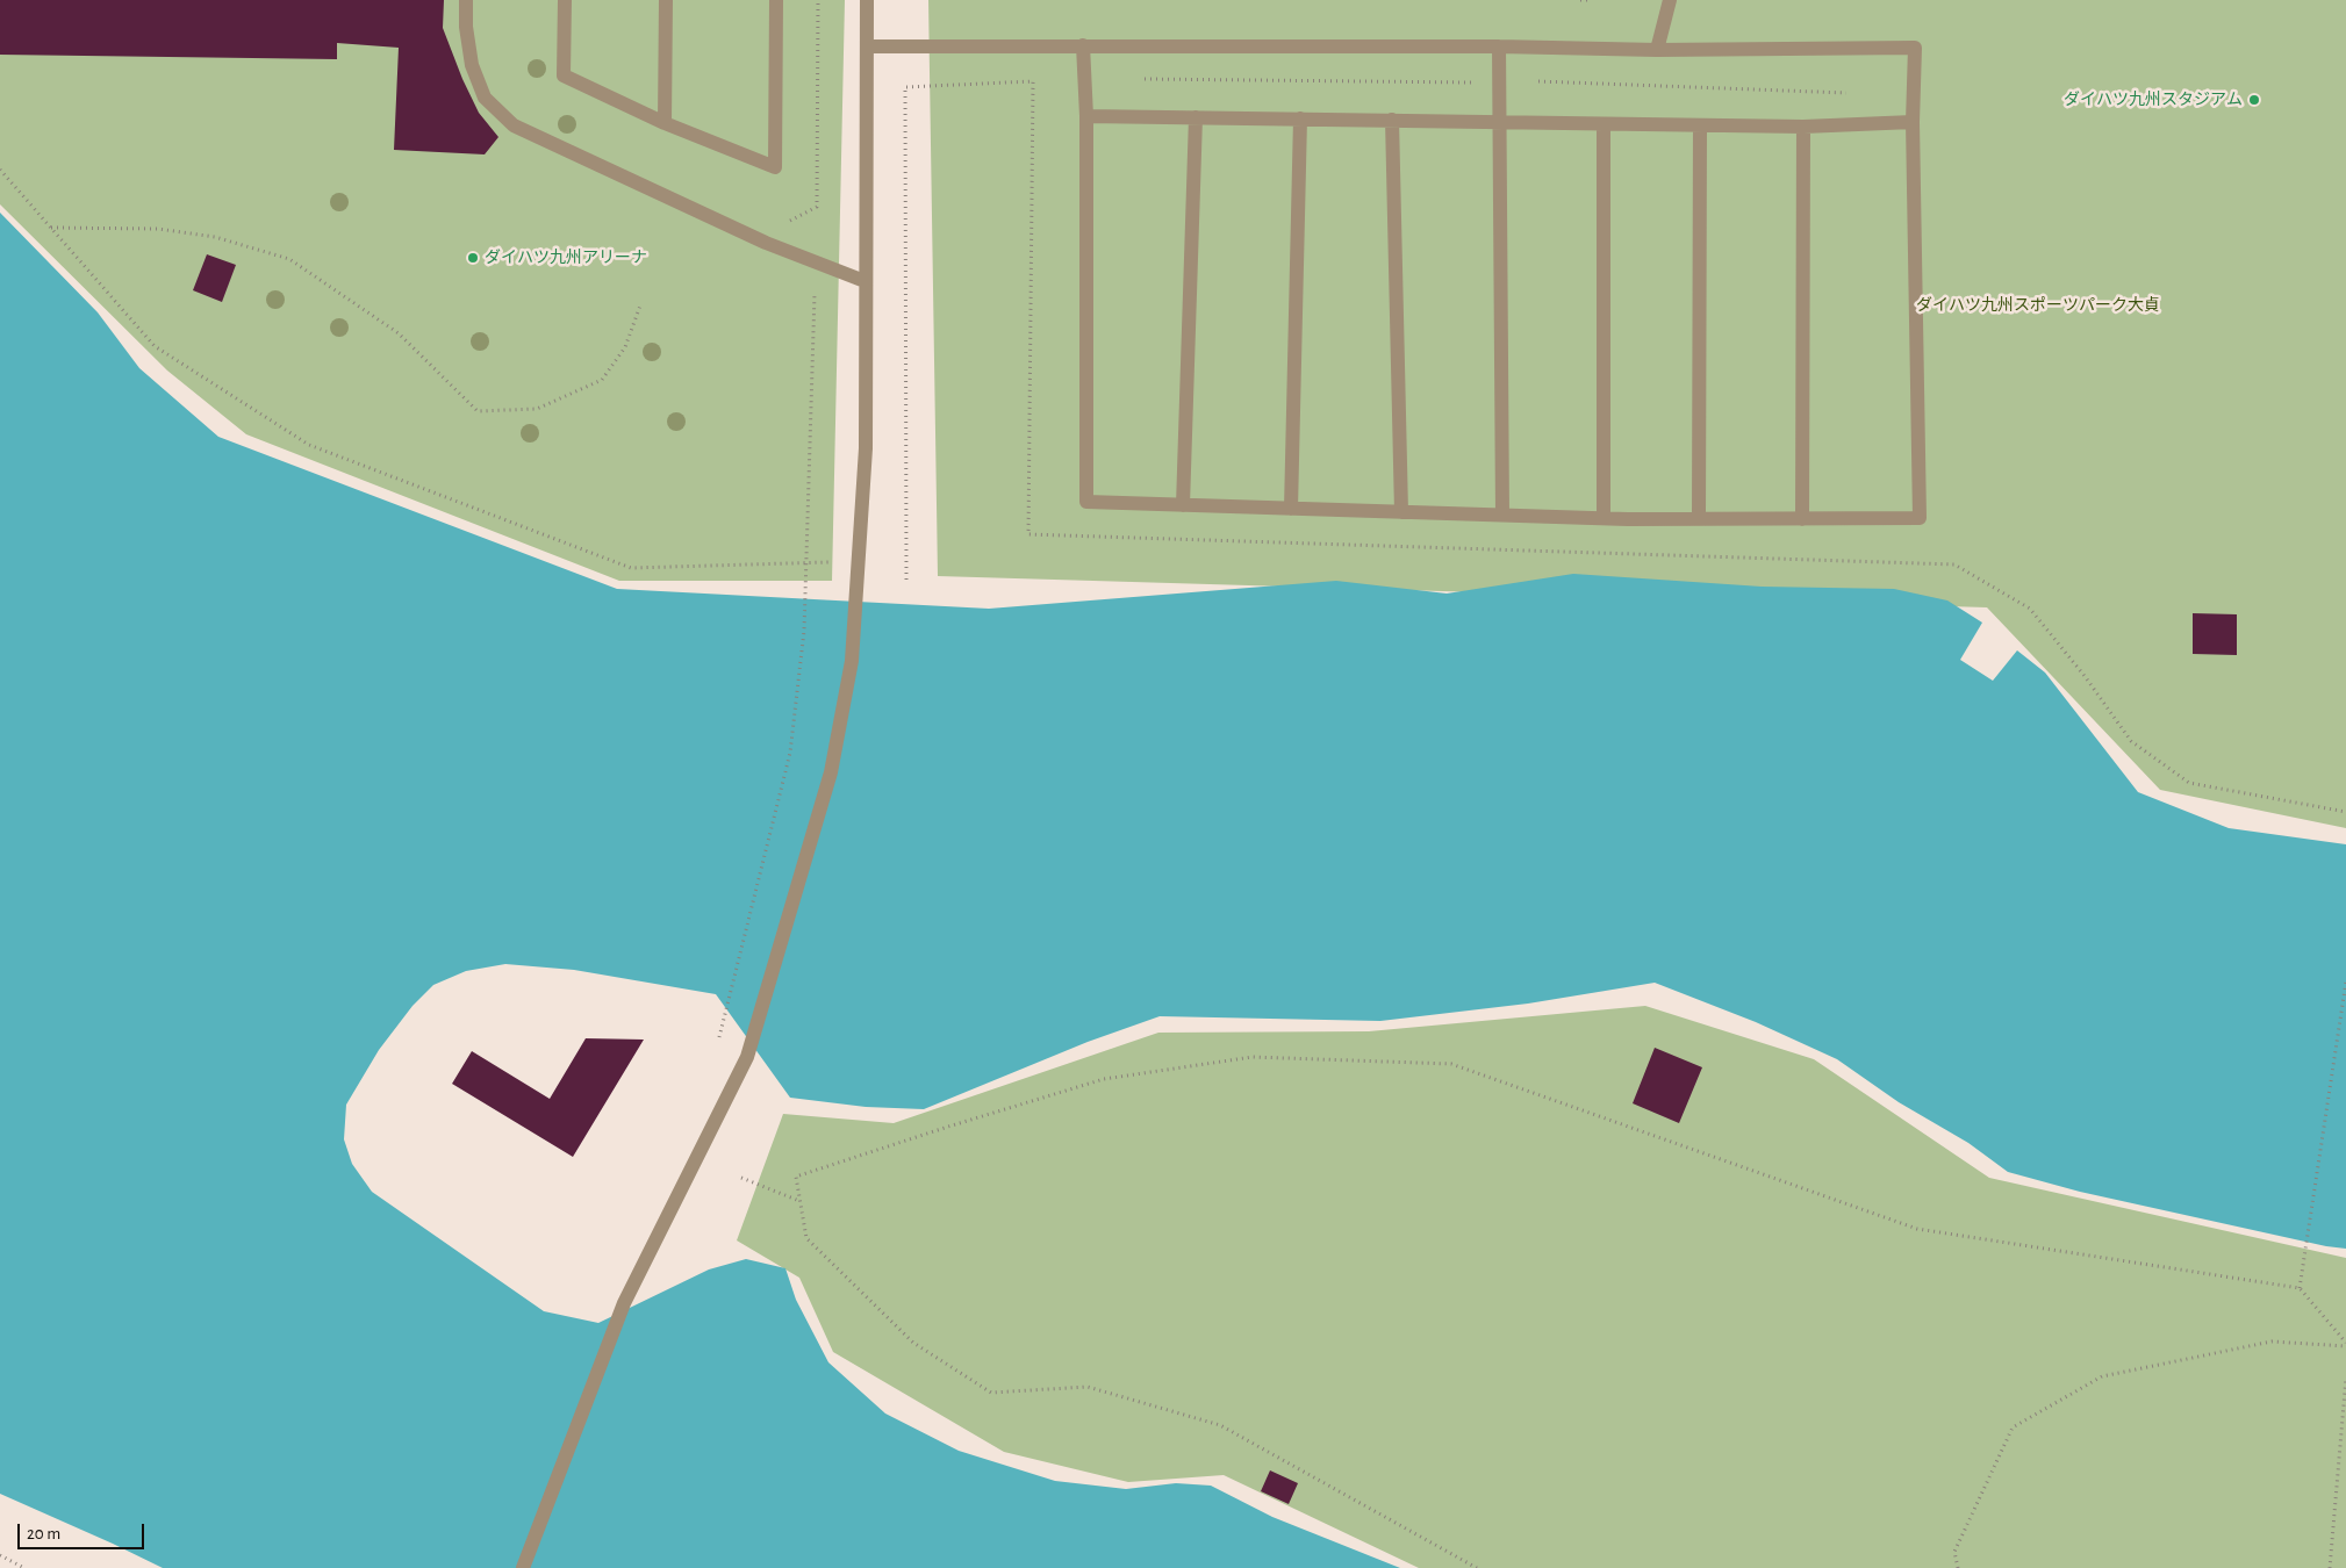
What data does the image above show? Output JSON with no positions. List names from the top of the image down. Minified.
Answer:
{"parks":["ダイハツ九州スポーツパーク大貞"],"places":["ダイハツ九州スタジアム","ダイハツ九州アリーナ"],"scale_bar":"20 m"}
